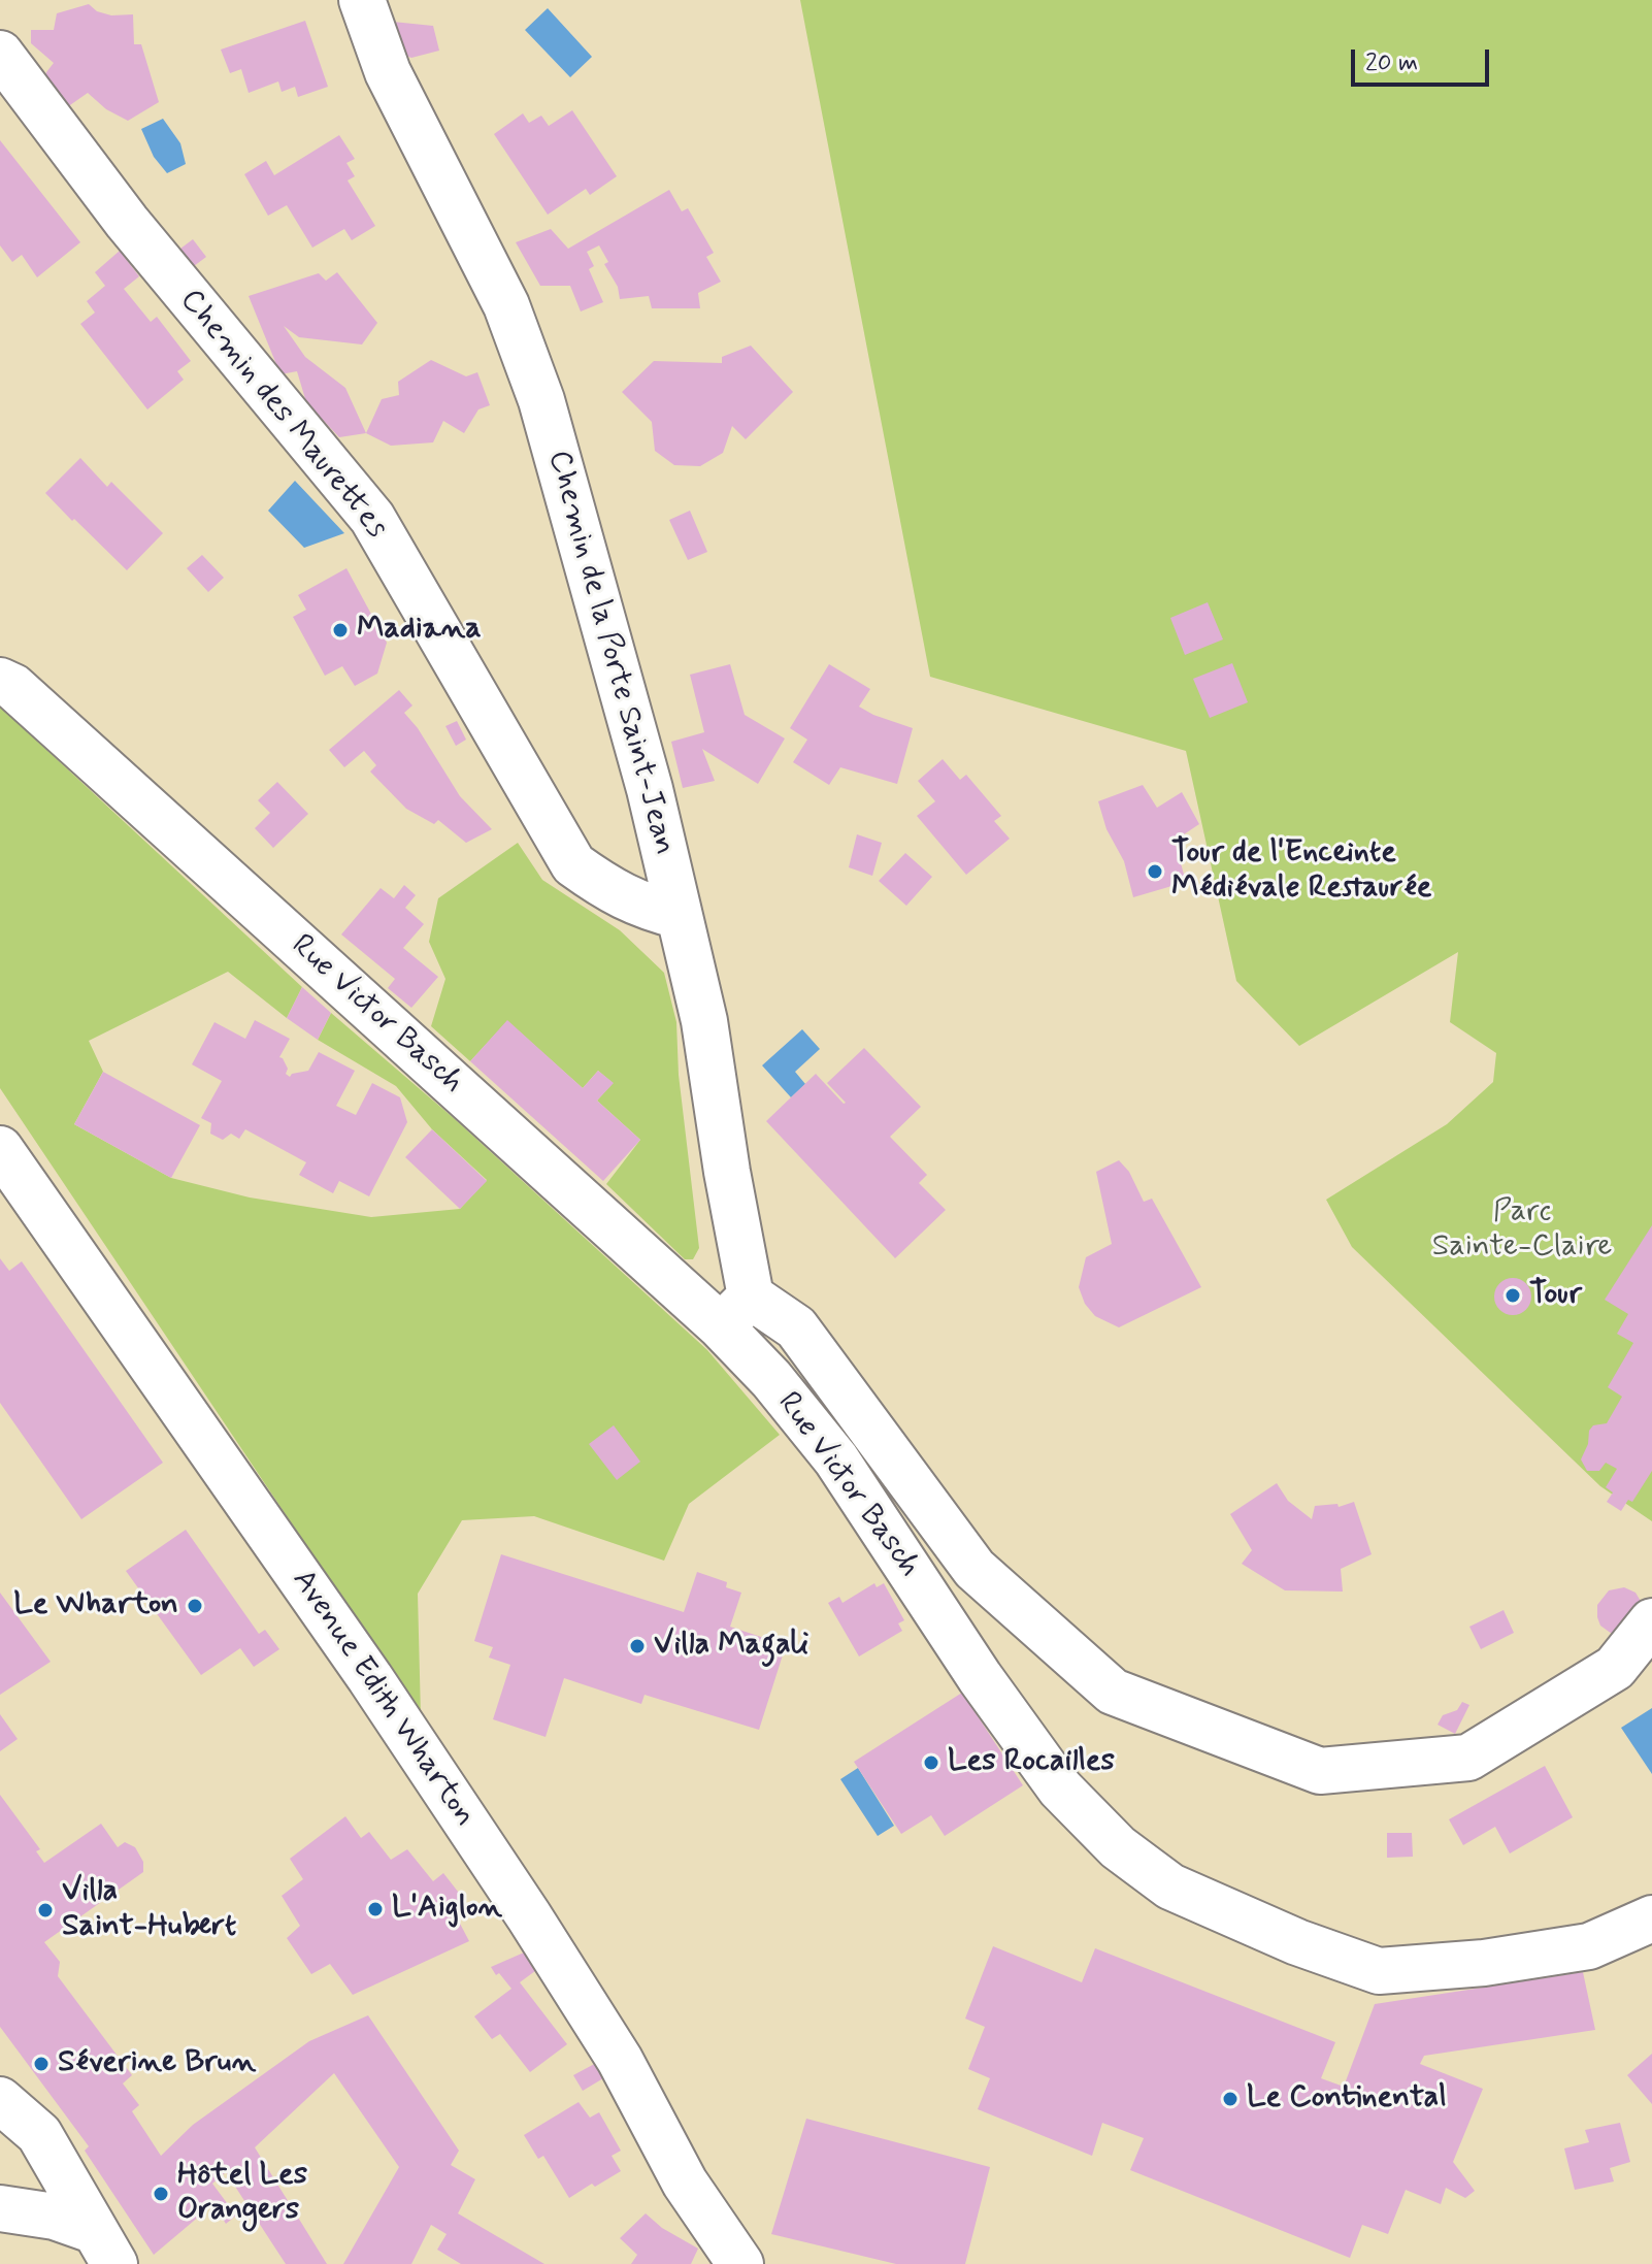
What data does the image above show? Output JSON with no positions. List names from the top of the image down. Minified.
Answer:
{"streets":{"street":["Chemin des Maurettes","Chemin de la Porte Saint-Jean","Rue Victor Basch","Avenue Edith Wharton"]},"crossings":[["Chemin des Maurettes","Chemin de la Porte Saint-Jean"],["Chemin de la Porte Saint-Jean","Rue Victor Basch"]],"parks":["Parc Sainte-Claire"],"places":["Madiana","Tour de l'Enceinte Médiévale Restaurée","Tour","Le Wharton","Villa Magali","Les Rocailles","L'Aiglon","Villa Saint-Hubert","Séverine Brun","Le Continental","Hôtel Les Orangers"],"scale_bar":"20 m"}
